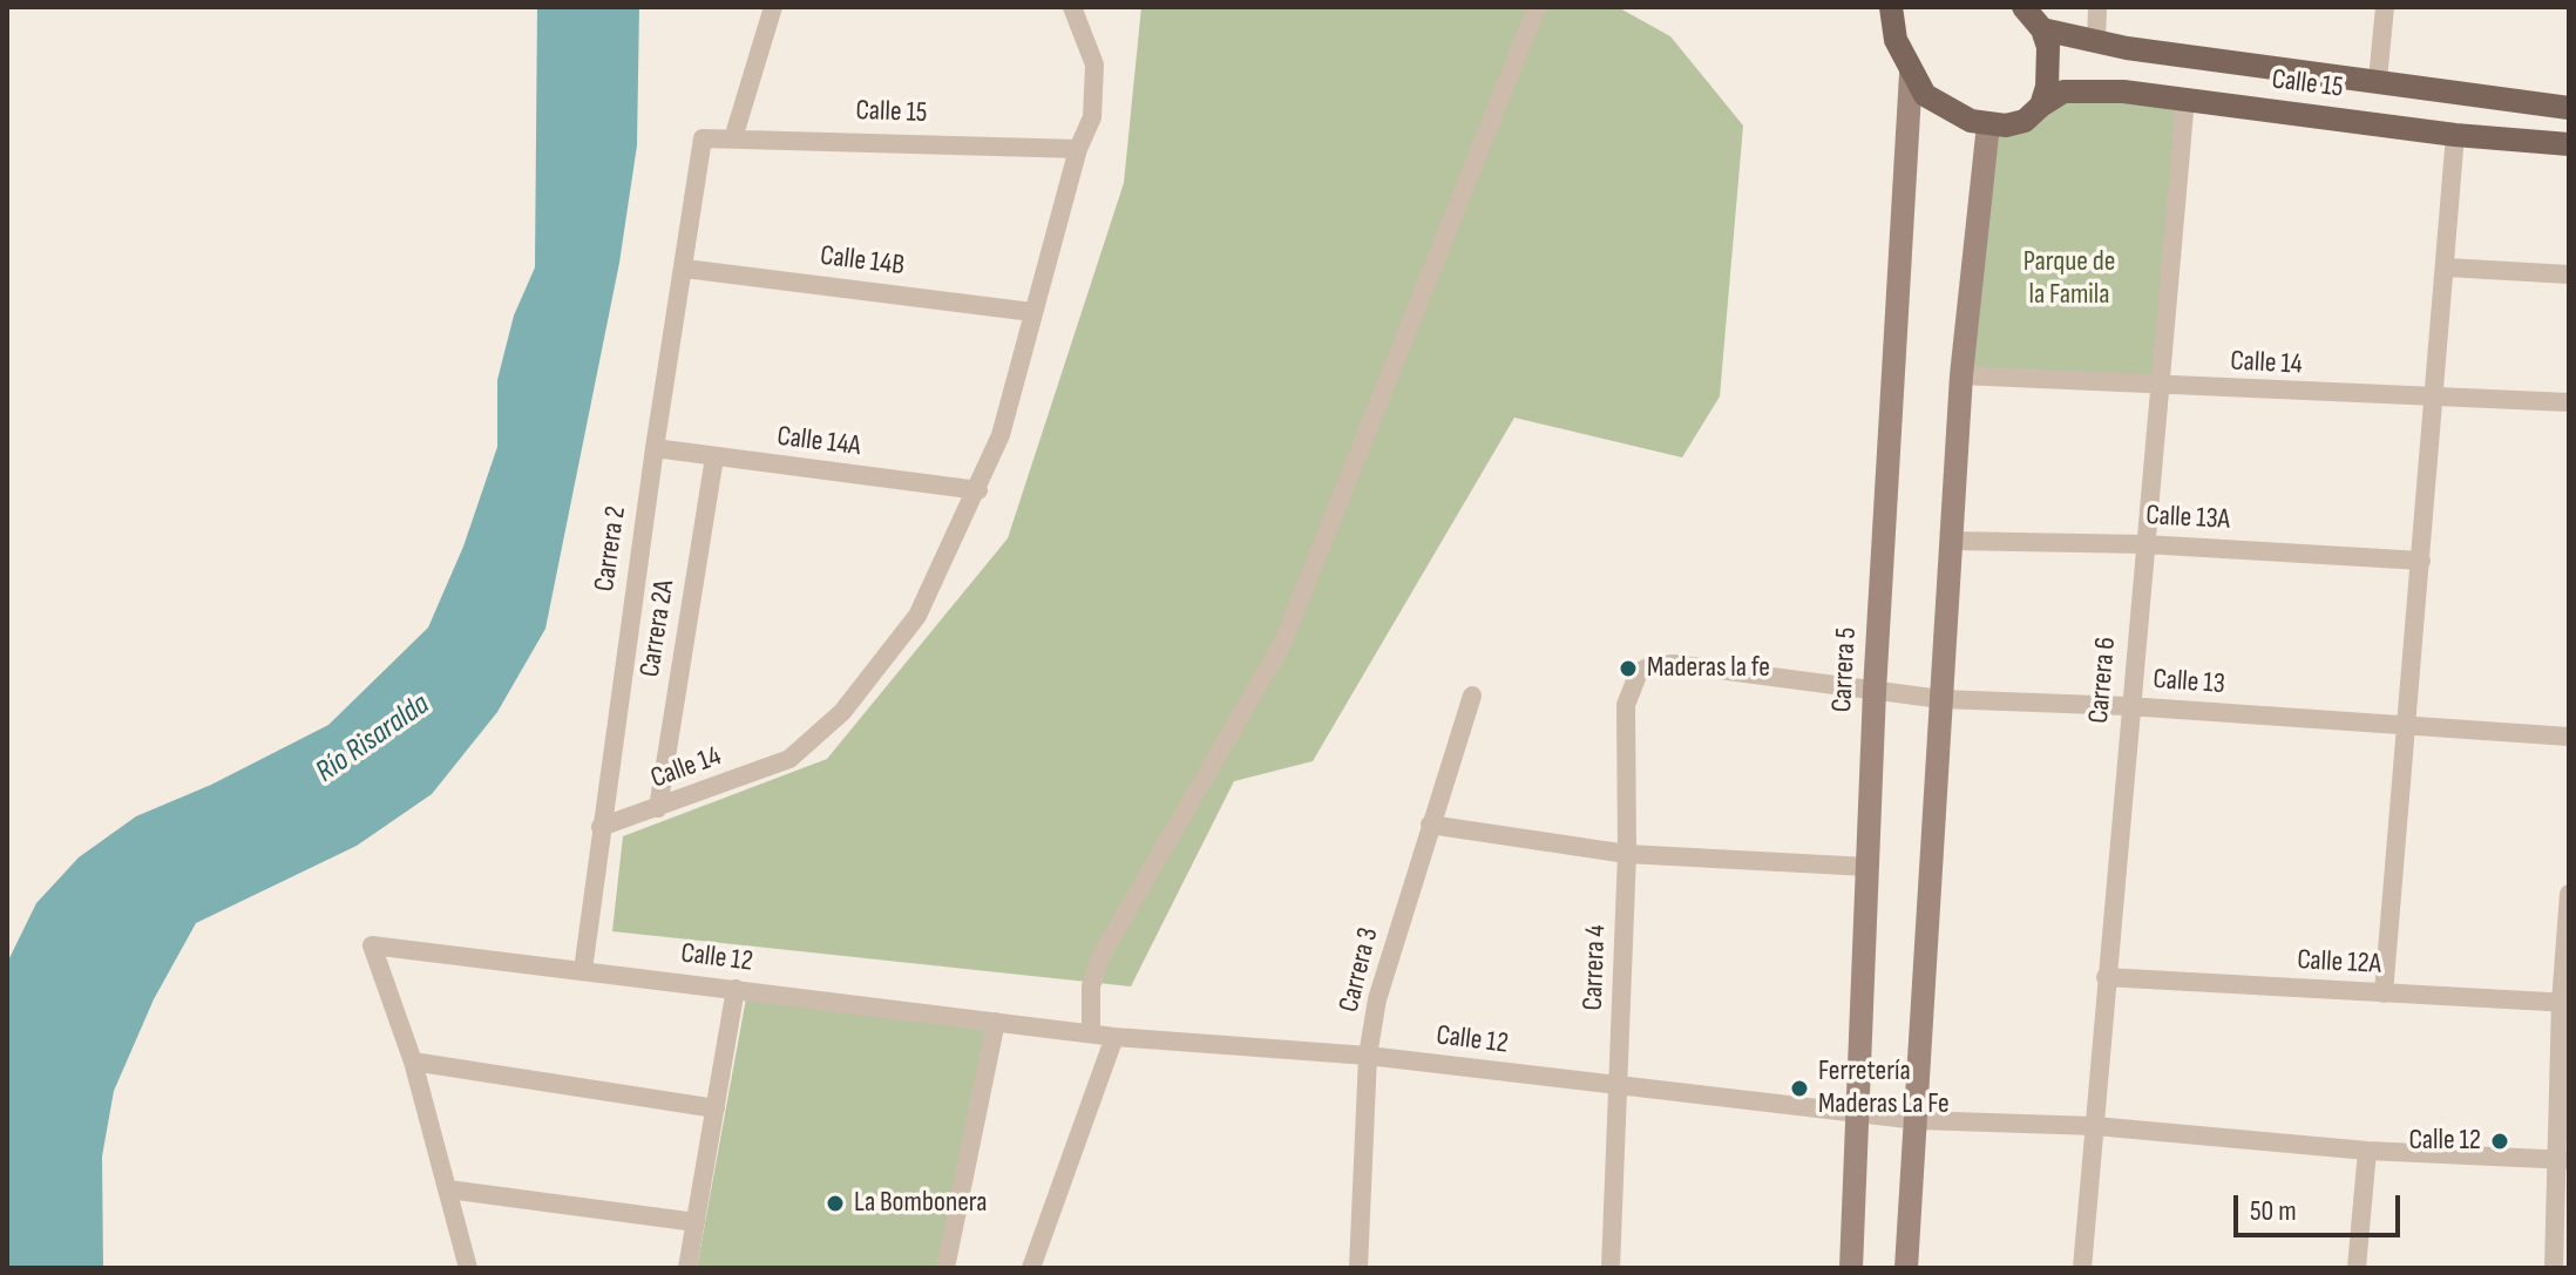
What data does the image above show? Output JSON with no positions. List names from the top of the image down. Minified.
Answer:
{"streets":{"main road":["Calle 15","Carrera 5"],"street":["Calle 14B","Calle 14","Calle 14A","Calle 13A","Carrera 2","Carrera 2A","Carrera 6","Calle 13","Calle 12","Calle 12A","Carrera 4","Carrera 3"]},"crossings":[["Calle 15","Carrera 2"],["Calle 15","Carrera 6"],["Calle 14B","Carrera 2"],["Calle 14","Calle 14A"],["Calle 14","Carrera 2"],["Calle 14","Carrera 2A"],["Calle 14","Carrera 6"],["Calle 14A","Carrera 2"],["Calle 14A","Carrera 2A"],["Calle 13A","Carrera 6"],["Carrera 2","Calle 12"],["Carrera 5","Calle 13"],["Carrera 5","Calle 12"],["Carrera 6","Calle 13"],["Carrera 6","Calle 12"],["Carrera 6","Calle 12A"],["Calle 13","Carrera 4"],["Calle 12","Carrera 4"],["Calle 12","Carrera 3"]],"water":["Río Risaralda"],"parks":["Parque de la Famila"],"places":["Maderas la fe","Ferretería Maderas La Fe","Calle 12","La Bombonera"],"scale_bar":"50 m"}
